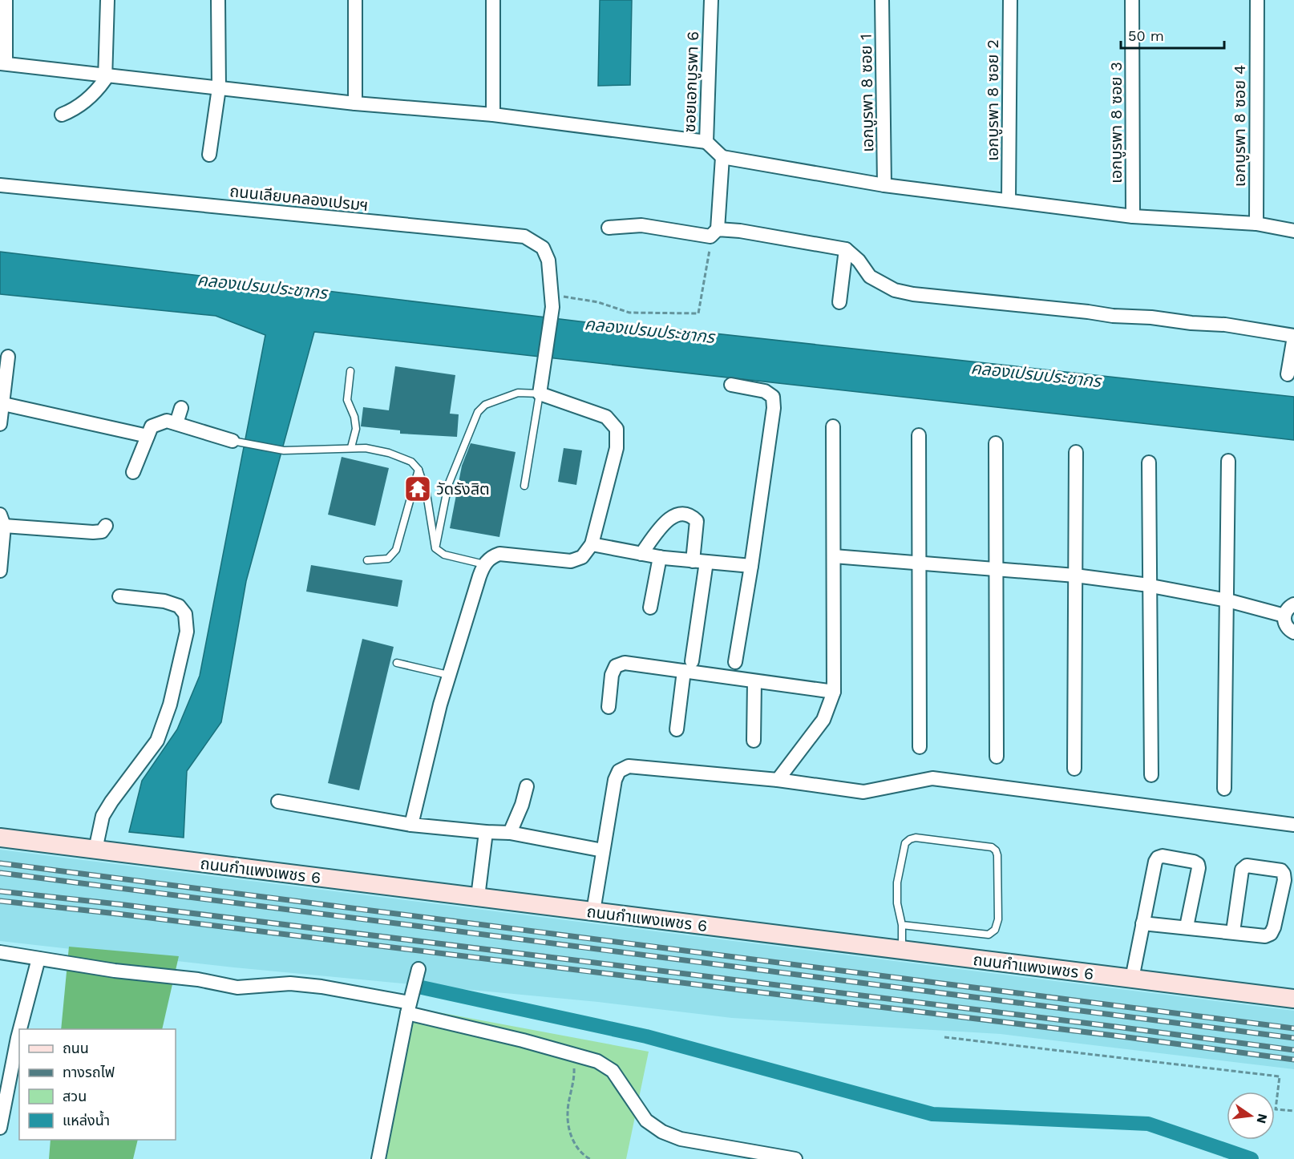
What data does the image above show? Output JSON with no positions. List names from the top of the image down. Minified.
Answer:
{"streets":{"main road":["ถนนกำแพงเพชร 6"],"street":["ซอยเอกบูรพา 6","เอกบูรพา 8 ซอย 1","เอกบูรพา 8 ซอย 2","เอกบูรพา 8 ซอย 3","เอกบูรพา 8 ซอย 4","ถนนเลียบคลองเปรมฯ"]},"water":["คลองเปรมประชากร"],"places":{"temple":["วัดรังสิต"]},"legend":["ถนน","ทางรถไฟ","สวน","แหล่งน้ำ"],"scale_bar":"50 m","north":"right"}
